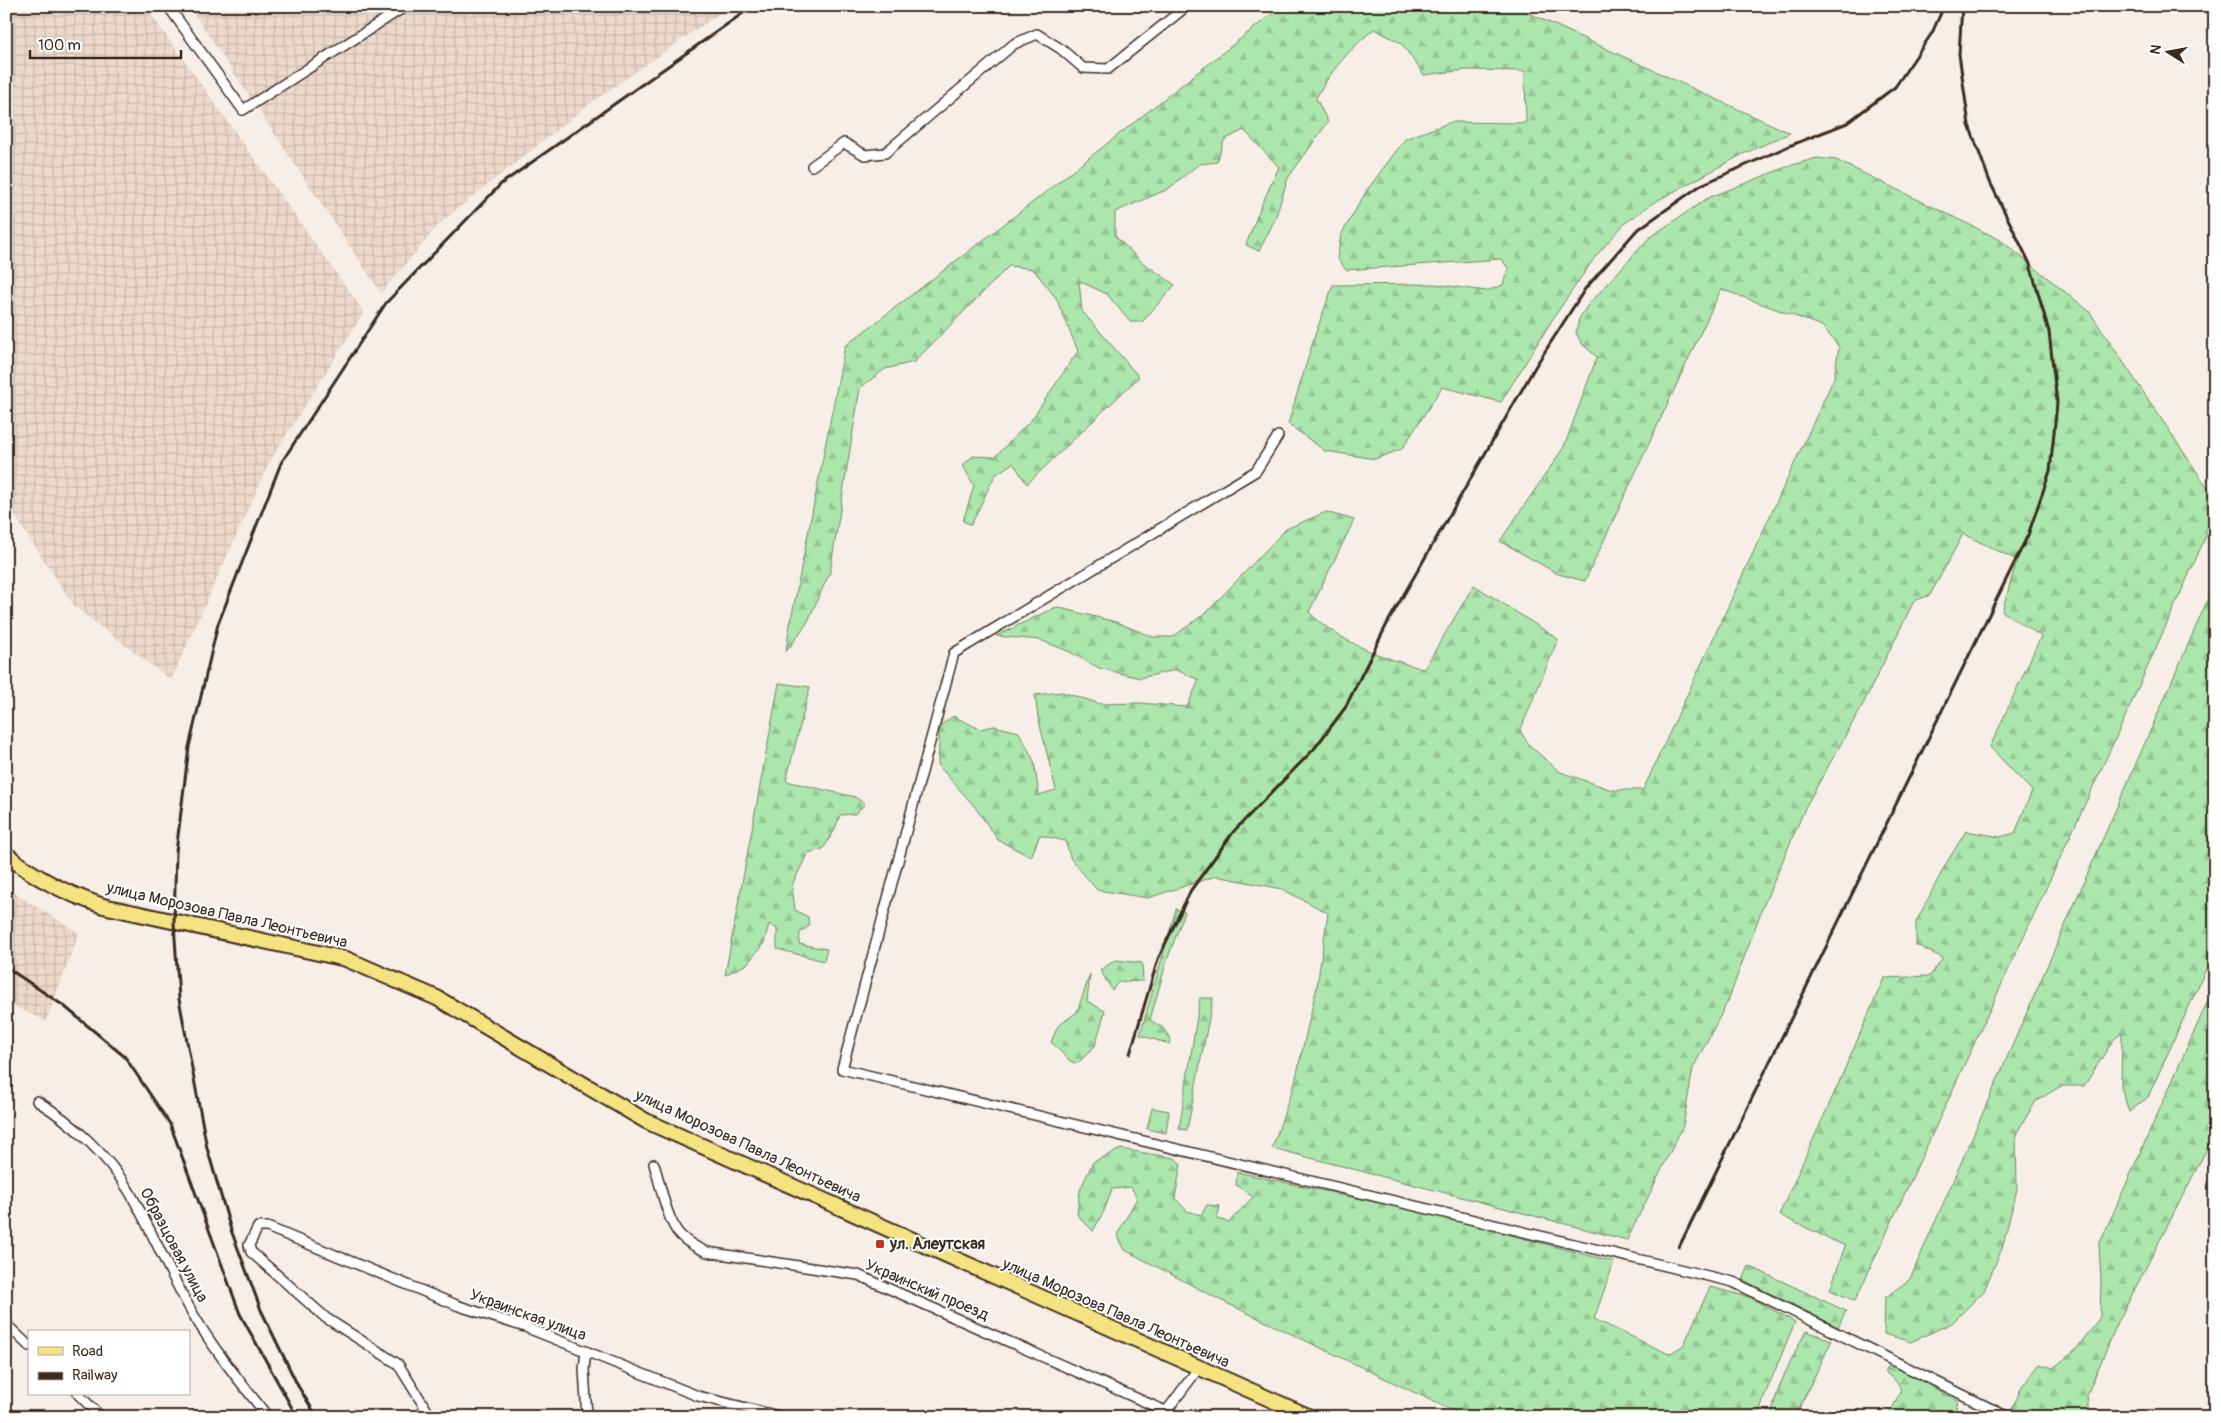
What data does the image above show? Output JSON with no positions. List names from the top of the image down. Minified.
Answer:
{"streets":{"main road":["улица Морозова Павла Леонтьевича"],"street":["Образцовая улица","Украинский проезд","Украинская улица"]},"places":{"transit":["ул. Алеутская"]},"legend":["Road","Railway"],"scale_bar":"100 m","north":"left"}
